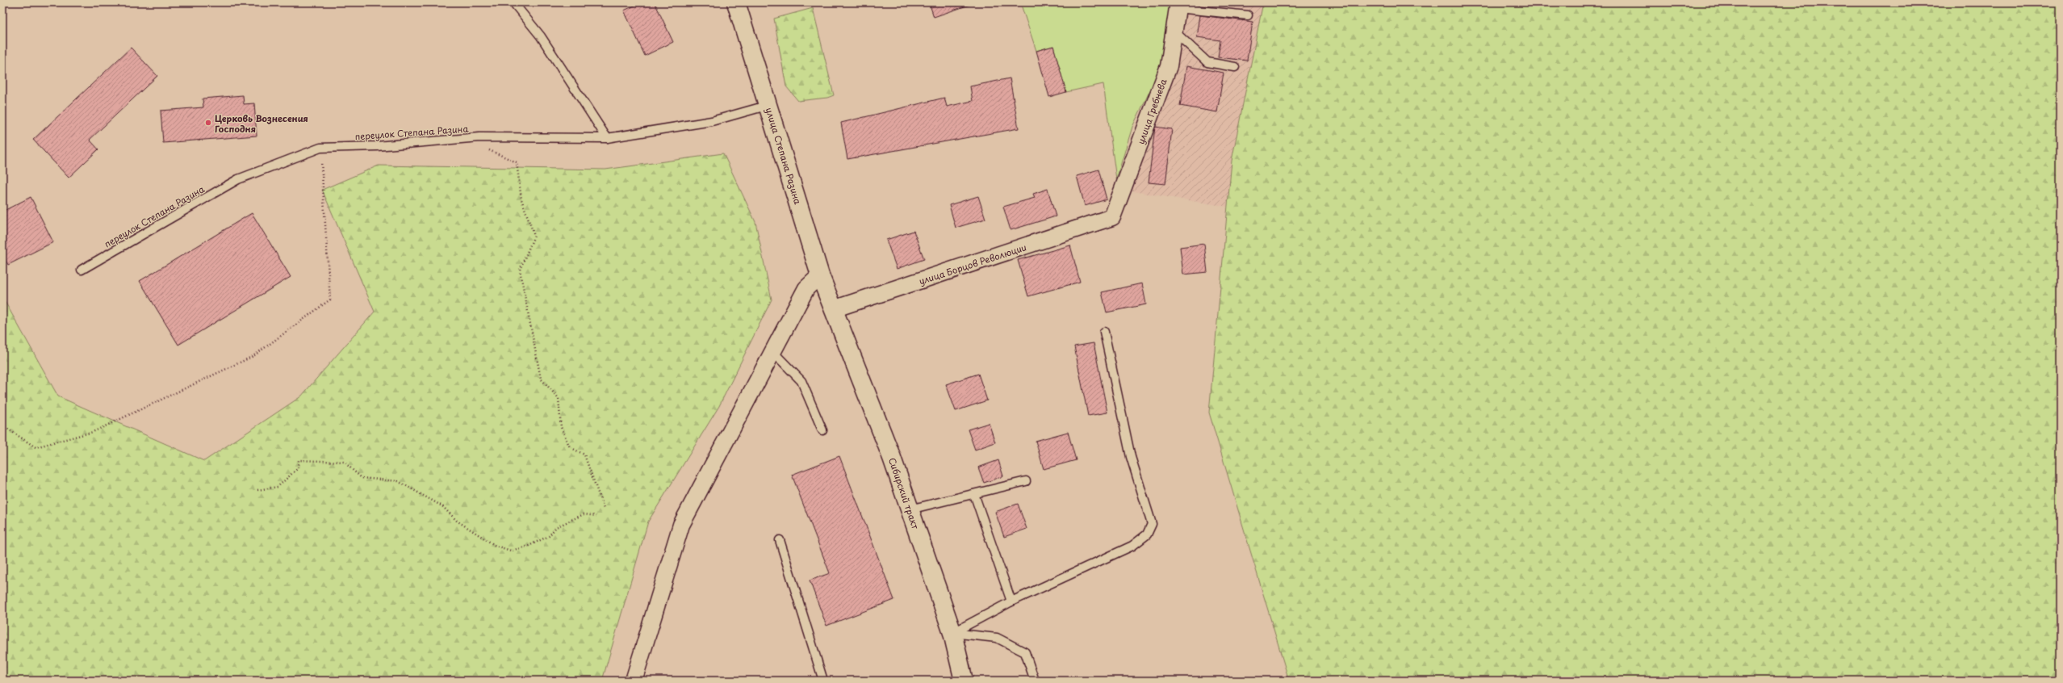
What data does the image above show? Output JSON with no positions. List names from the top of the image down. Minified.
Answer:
{"streets":{"main road":["улица Степана Разина","Сибирский тракт"],"street":["улица Гребнева","улица Борцов Революции"],"lane":["переулок Степана Разина"]},"crossings":[["улица Гребнева","улица Борцов Революции"],["переулок Степана Разина","улица Степана Разина"],["улица Степана Разина","улица Борцов Революции"],["улица Степана Разина","Сибирский тракт"],["улица Борцов Революции","Сибирский тракт"]],"places":["Церковь Вознесения Господня"]}
